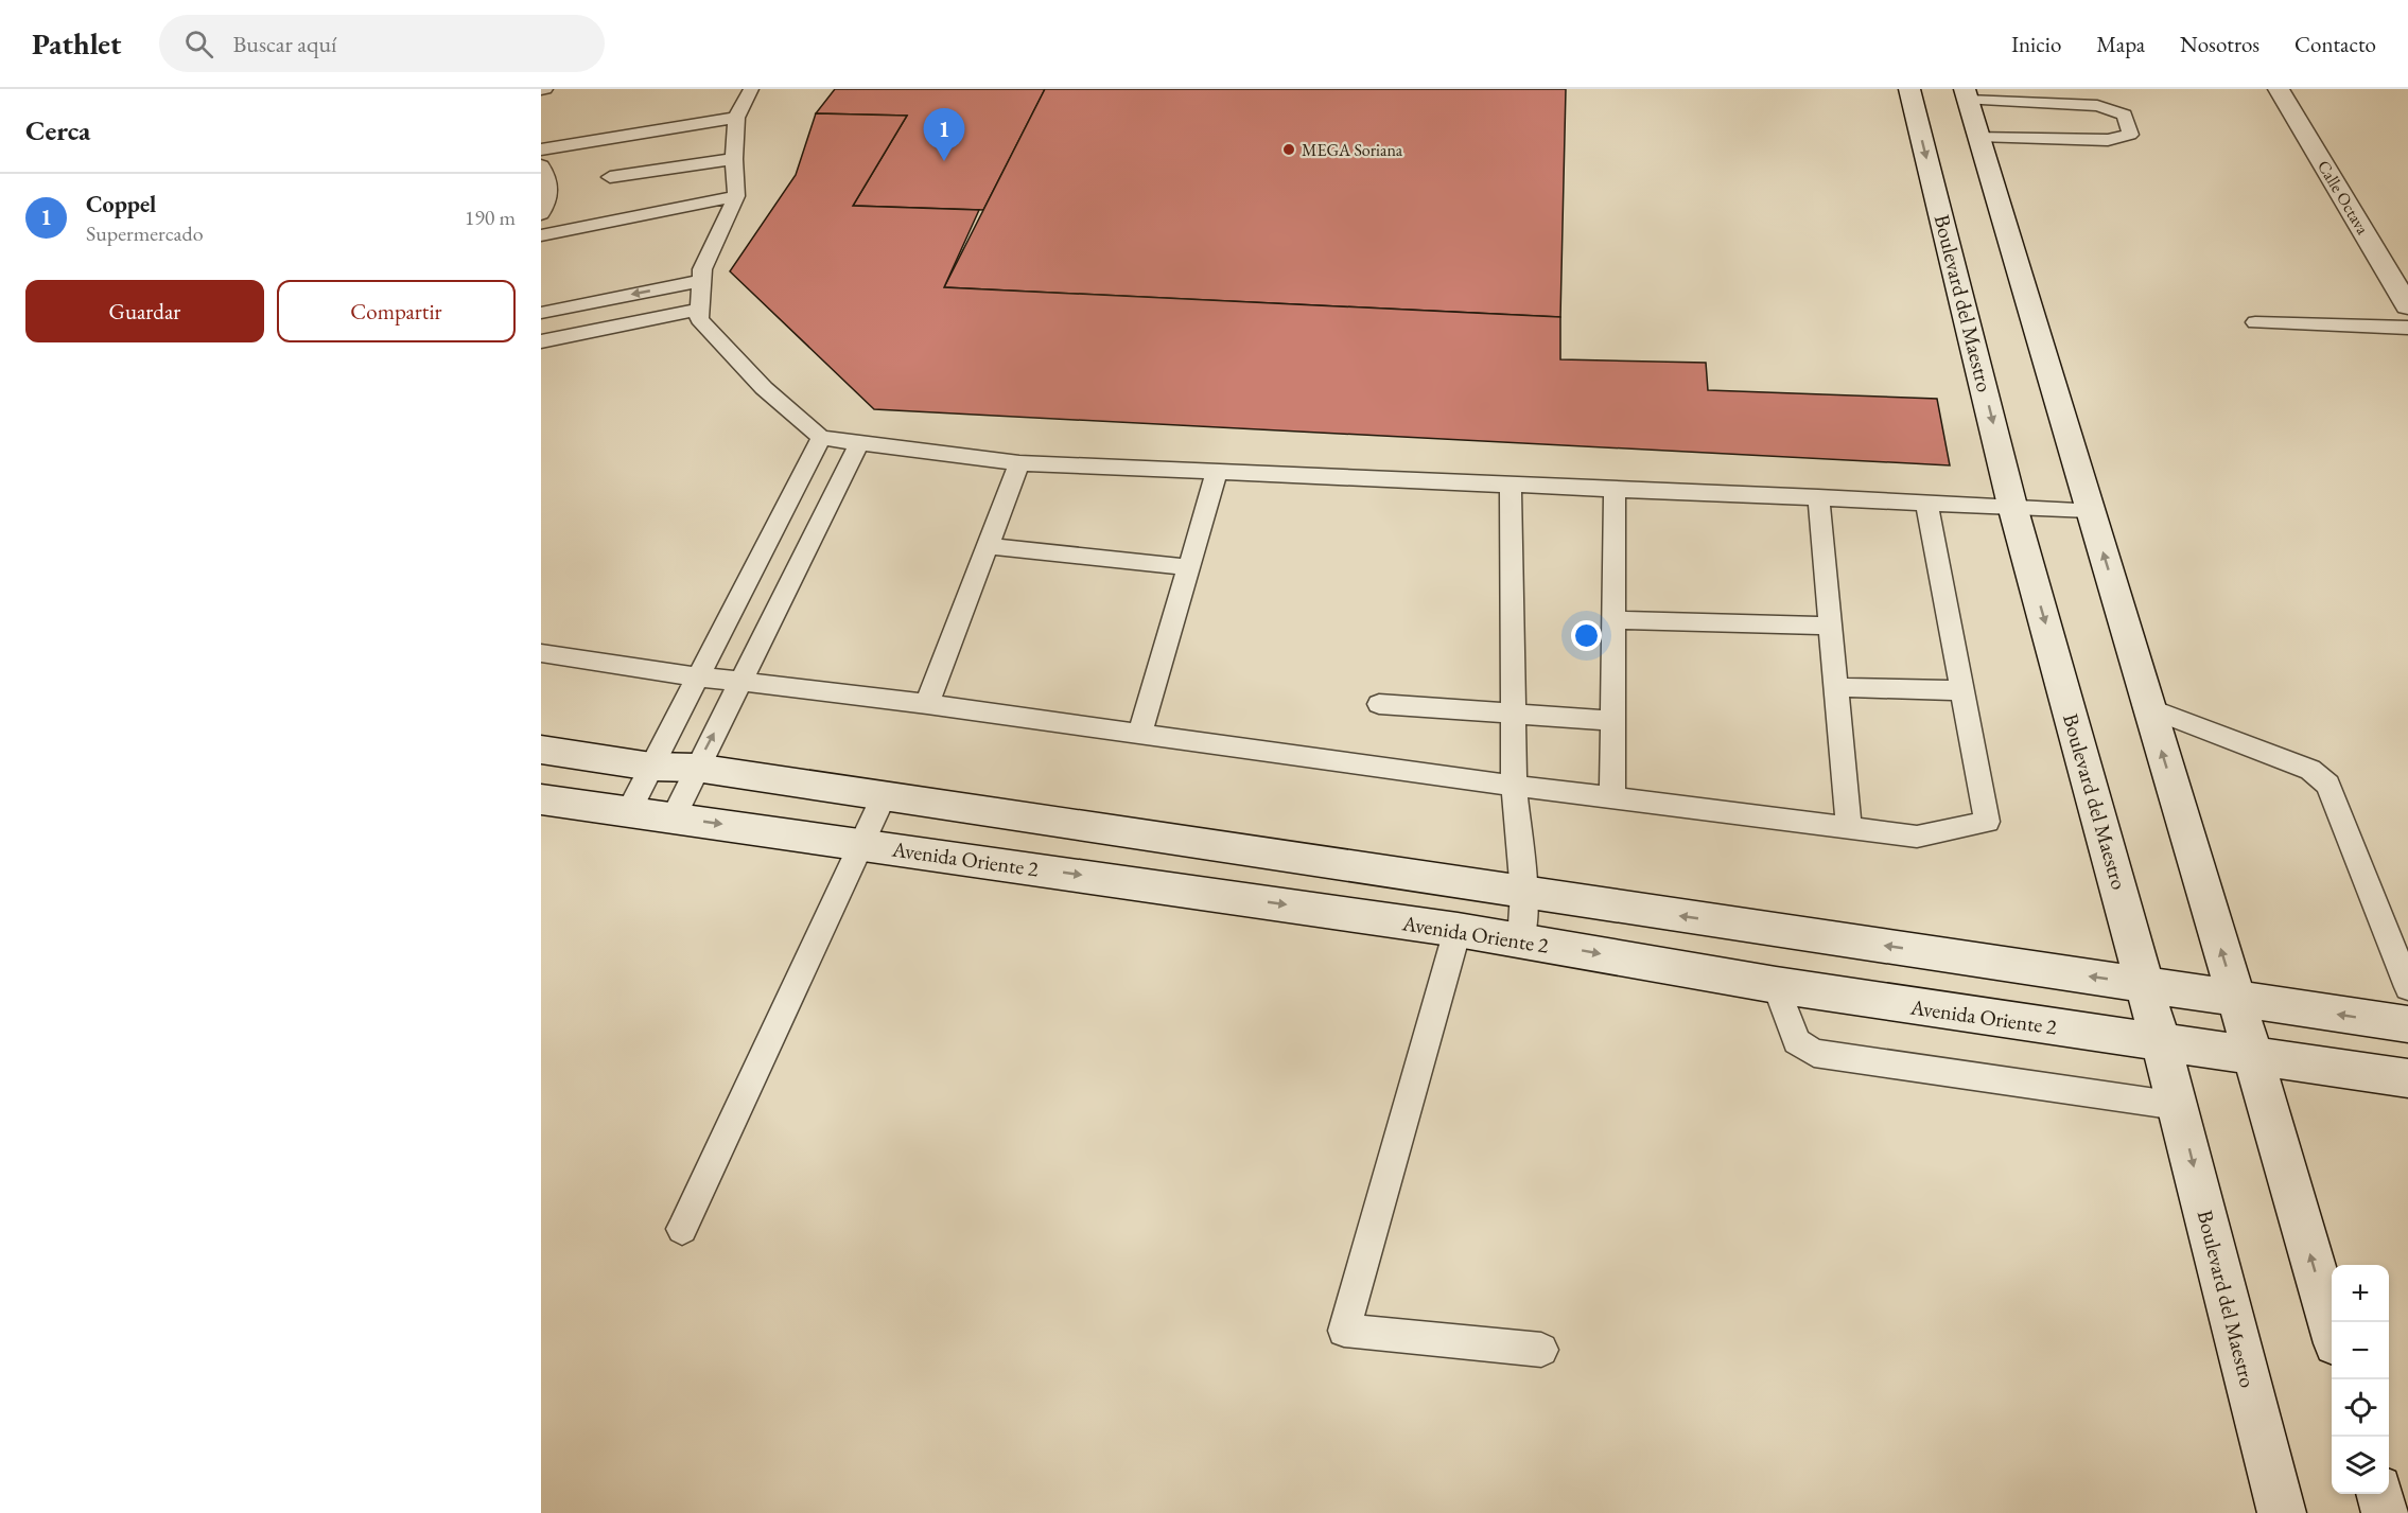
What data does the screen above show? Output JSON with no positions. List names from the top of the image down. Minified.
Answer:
{"streets":{"main road":["Calle Octava","Boulevard del Maestro","Avenida Oriente 2"]},"crossings":[["Boulevard del Maestro","Avenida Oriente 2"]],"places":["MEGA Soriana"],"page":{"header":"Pathlet","search":"Buscar aquí","nav":["Inicio","Mapa","Nosotros","Contacto"],"heading":"Cerca","pins":"1","list":[{"mark":"1","name":"Coppel","note":"Supermercado","value":"190 m"}],"buttons":["Guardar","Compartir"],"map_buttons":["+","−"]}}
